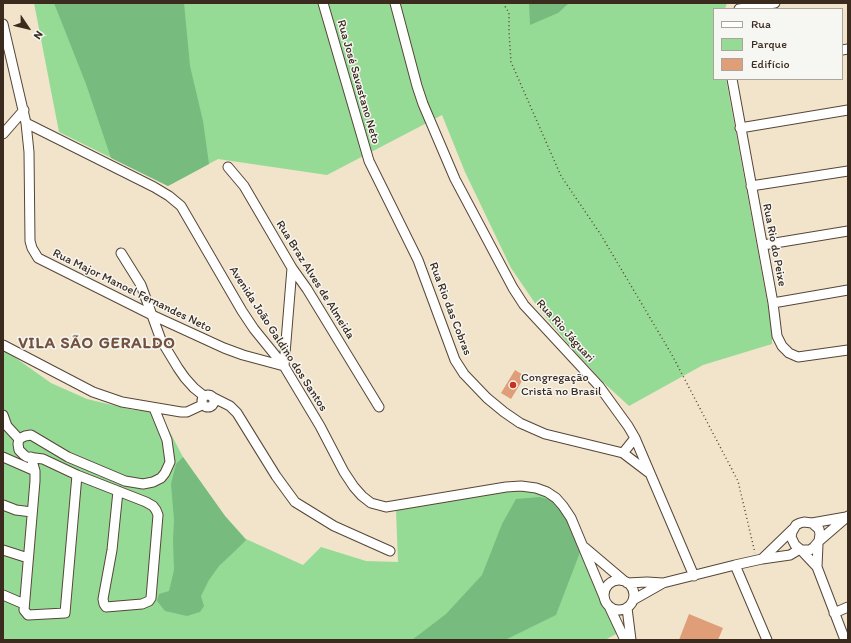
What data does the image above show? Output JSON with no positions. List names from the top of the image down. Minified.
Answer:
{"streets":{"street":["Rua José Savastano Neto","Rua Rio do Peixe","Rua Braz Alves de Almeida","Rua Major Manoel Fernandes Neto","Rua Rio das Cobras","Rua Rio Jáguari","Avenida João Galdino dos Santos"]},"crossings":[["Rua José Savastano Neto","Rua Rio das Cobras"],["Rua Major Manoel Fernandes Neto","Avenida João Galdino dos Santos"],["Rua Rio das Cobras","Rua Rio Jáguari"]],"districts":["VILA SÃO GERALDO"],"places":["Congregação Cristã no Brasil"],"legend":["Rua","Parque","Edifício"],"north":"bottom right"}
